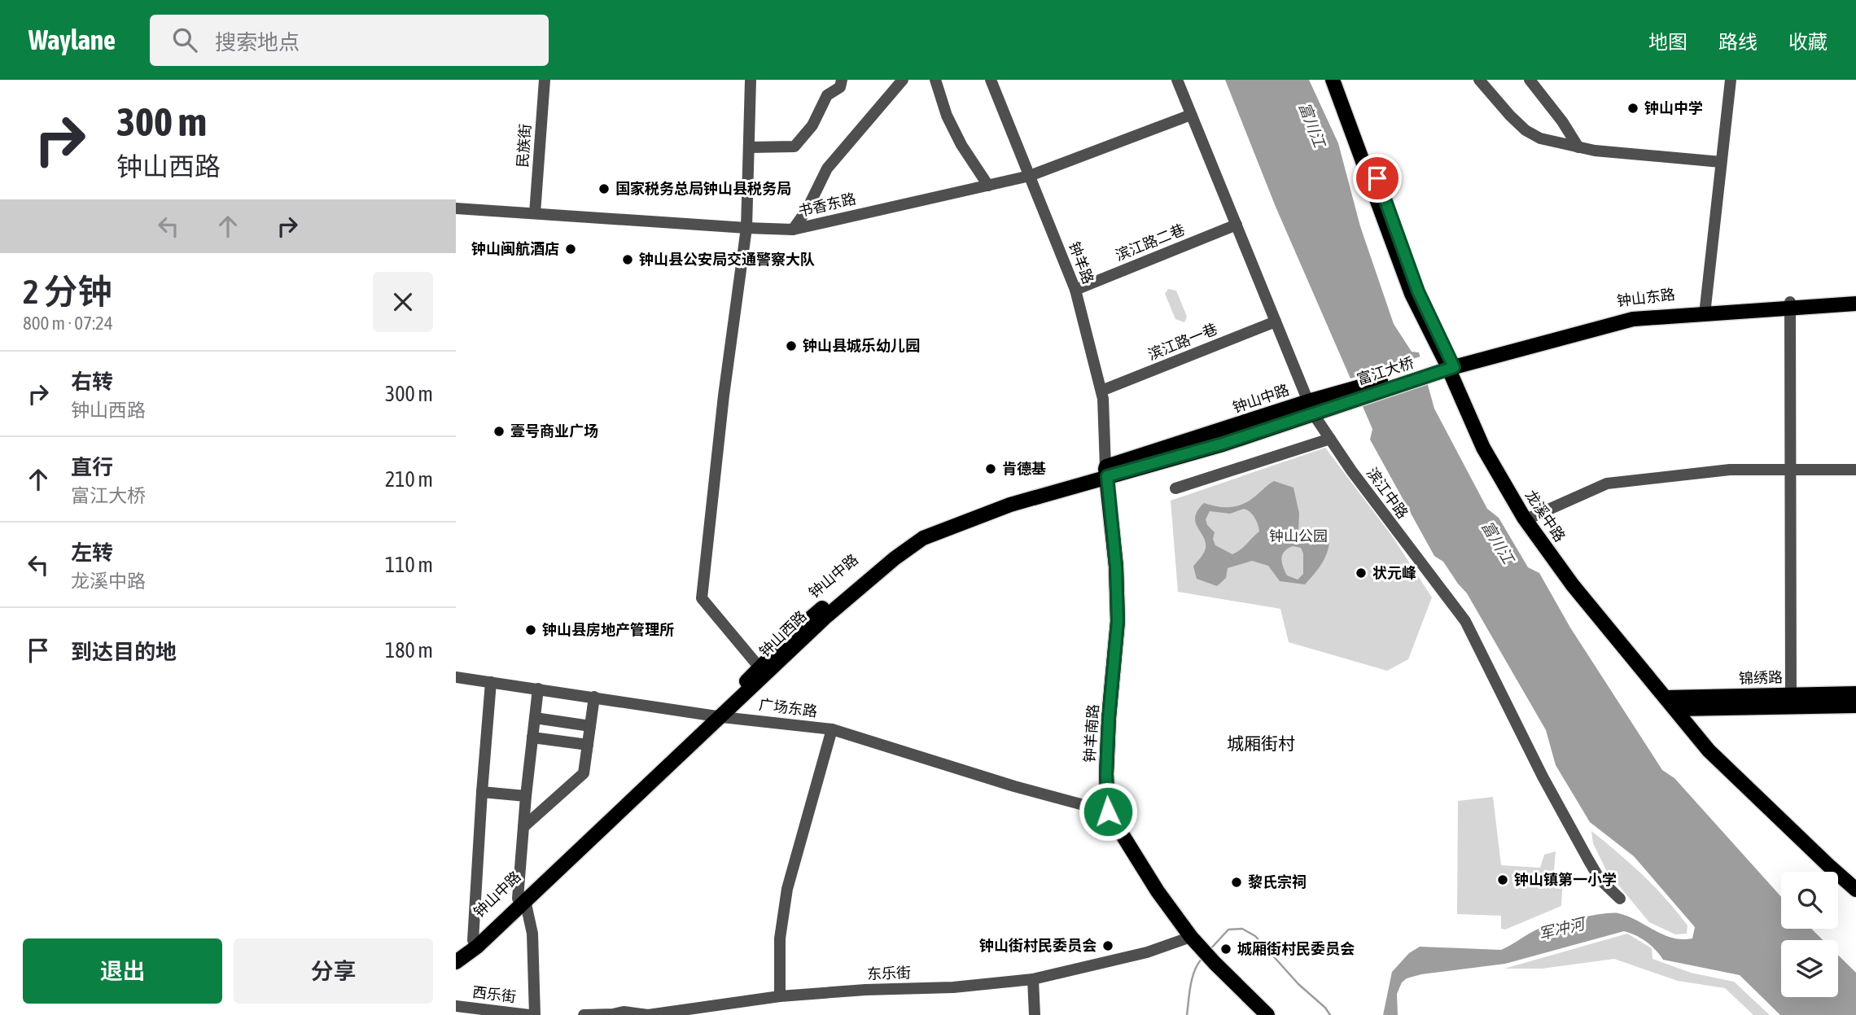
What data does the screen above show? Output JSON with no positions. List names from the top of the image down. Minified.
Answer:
{"streets":{"main road":["钟山东路","富江大桥","钟山中路","龙溪中路","钟山西路","锦绣路","钟羊南路"],"street":["民族街","书香东路","滨江路二巷","钟羊路","滨江路一巷","滨江中路","广场东路","东乐街","西乐街"]},"crossings":[["民族街","书香东路"],["书香东路","钟羊路"],["书香东路","滨江中路"],["滨江路二巷","钟羊路"],["滨江路二巷","滨江中路"],["钟羊路","滨江路一巷"],["钟羊路","钟山中路"],["钟羊路","钟山西路"],["钟羊路","钟羊南路"],["钟山东路","富江大桥"],["钟山东路","龙溪中路"],["滨江路一巷","滨江中路"],["富江大桥","钟山中路"],["富江大桥","龙溪中路"],["钟山中路","滨江中路"],["钟山中路","钟山西路"],["钟山中路","广场东路"],["钟山中路","钟羊南路"],["滨江中路","钟山西路"],["龙溪中路","锦绣路"],["钟山西路","广场东路"],["钟山西路","钟羊南路"],["广场东路","钟羊南路"],["钟羊南路","东乐街"]],"districts":["城厢街村"],"water":["富川江","军冲河"],"parks":["钟山公园"],"places":["钟山中学","国家税务总局钟山县税务局","钟山闽航酒店","钟山县公安局交通警察大队","钟山县城乐幼儿园","壹号商业广场","肯德基","状元峰","钟山县房地产管理所","钟山镇第一小学","黎氏宗祠","钟山街村民委员会","城厢街村民委员会"],"page":{"header":"Waylane","search":"搜索地点","nav":["地图","路线","收藏"],"turn":["300 m","钟山西路"],"heading":["2 分钟","800 m · 07:24"],"list":[{"name":"右转","note":"钟山西路","value":"300 m"},{"name":"直行","note":"富江大桥","value":"210 m"},{"name":"左转","note":"龙溪中路","value":"110 m"},{"name":"到达目的地","value":"180 m"}],"buttons":["退出","分享"]}}
